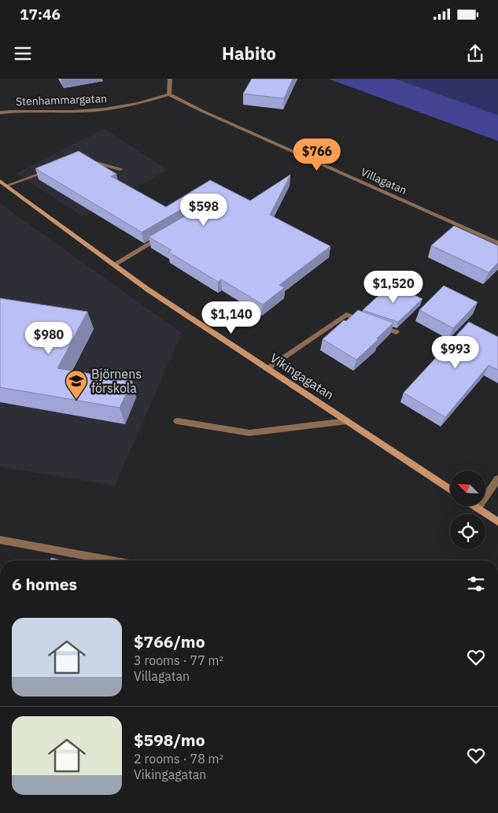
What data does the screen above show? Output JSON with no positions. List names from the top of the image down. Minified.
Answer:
{"streets":{"street":["Stenhammargatan","Villagatan","Vikingagatan"]},"crossings":[["Stenhammargatan","Villagatan"]],"places":{"school or university":["Björnens förskola"]},"north":"top left","page":{"status":"17:46","header":"Habito","price":["$766","$598","$1,520","$1,140","$980","$993"],"heading":"6 homes","list":[{"name":"$766/mo","note":"3 rooms · 77 m² · Villagatan"},{"name":"$598/mo","note":"2 rooms · 78 m² · Vikingagatan"}]}}
